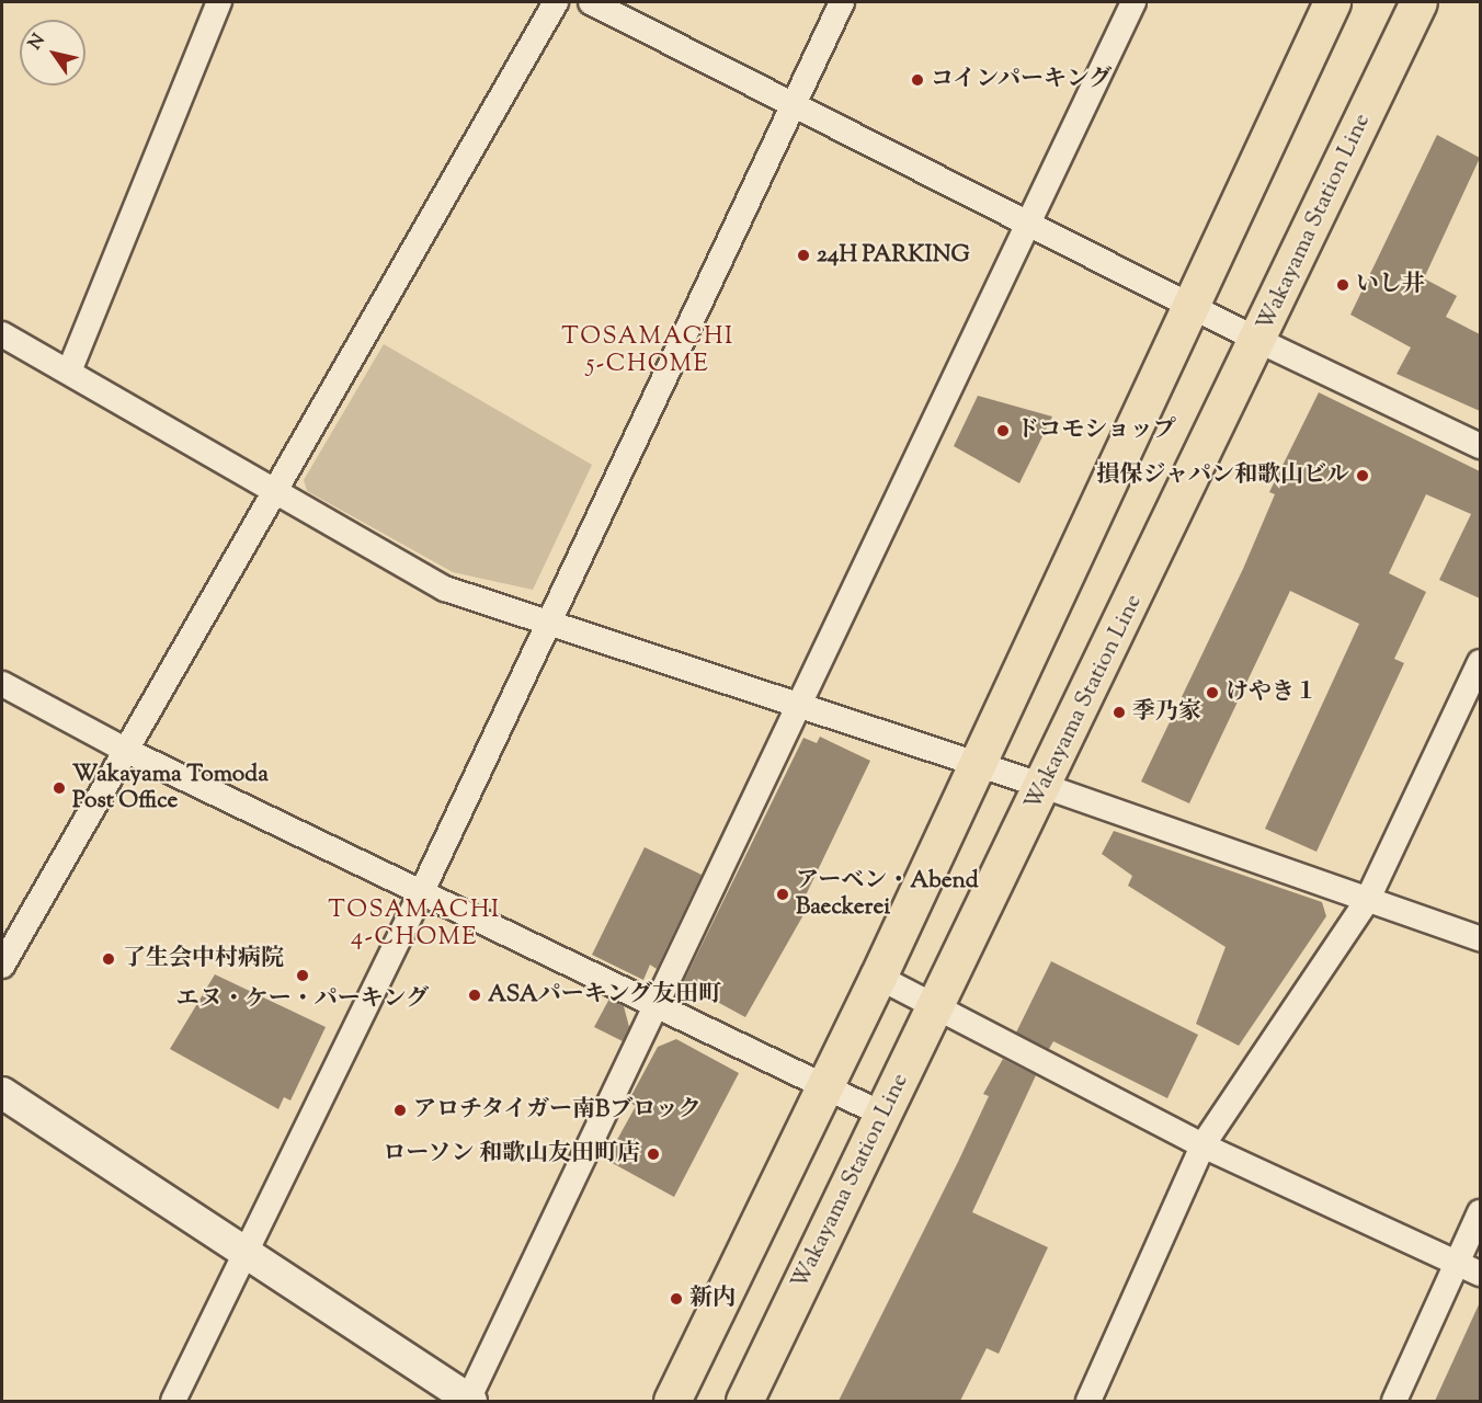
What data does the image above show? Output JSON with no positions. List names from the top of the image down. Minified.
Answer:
{"streets":{"main road":["Wakayama Station Line"]},"districts":["TOSAMACHI 5-CHOME","TOSAMACHI 4-CHOME"],"places":["コインパーキング","24H PARKING","いし井","ドコモショップ","損保ジャパン和歌山ビル","けやき１","季乃家","Wakayama Tomoda Post Office","アーベン・Abend Baeckerei","了生会中村病院","エヌ・ケー・パーキング","ASAパーキング友田町","アロチタイガー南Bブロック","ローソン 和歌山友田町店","新内"],"north":"top left"}
